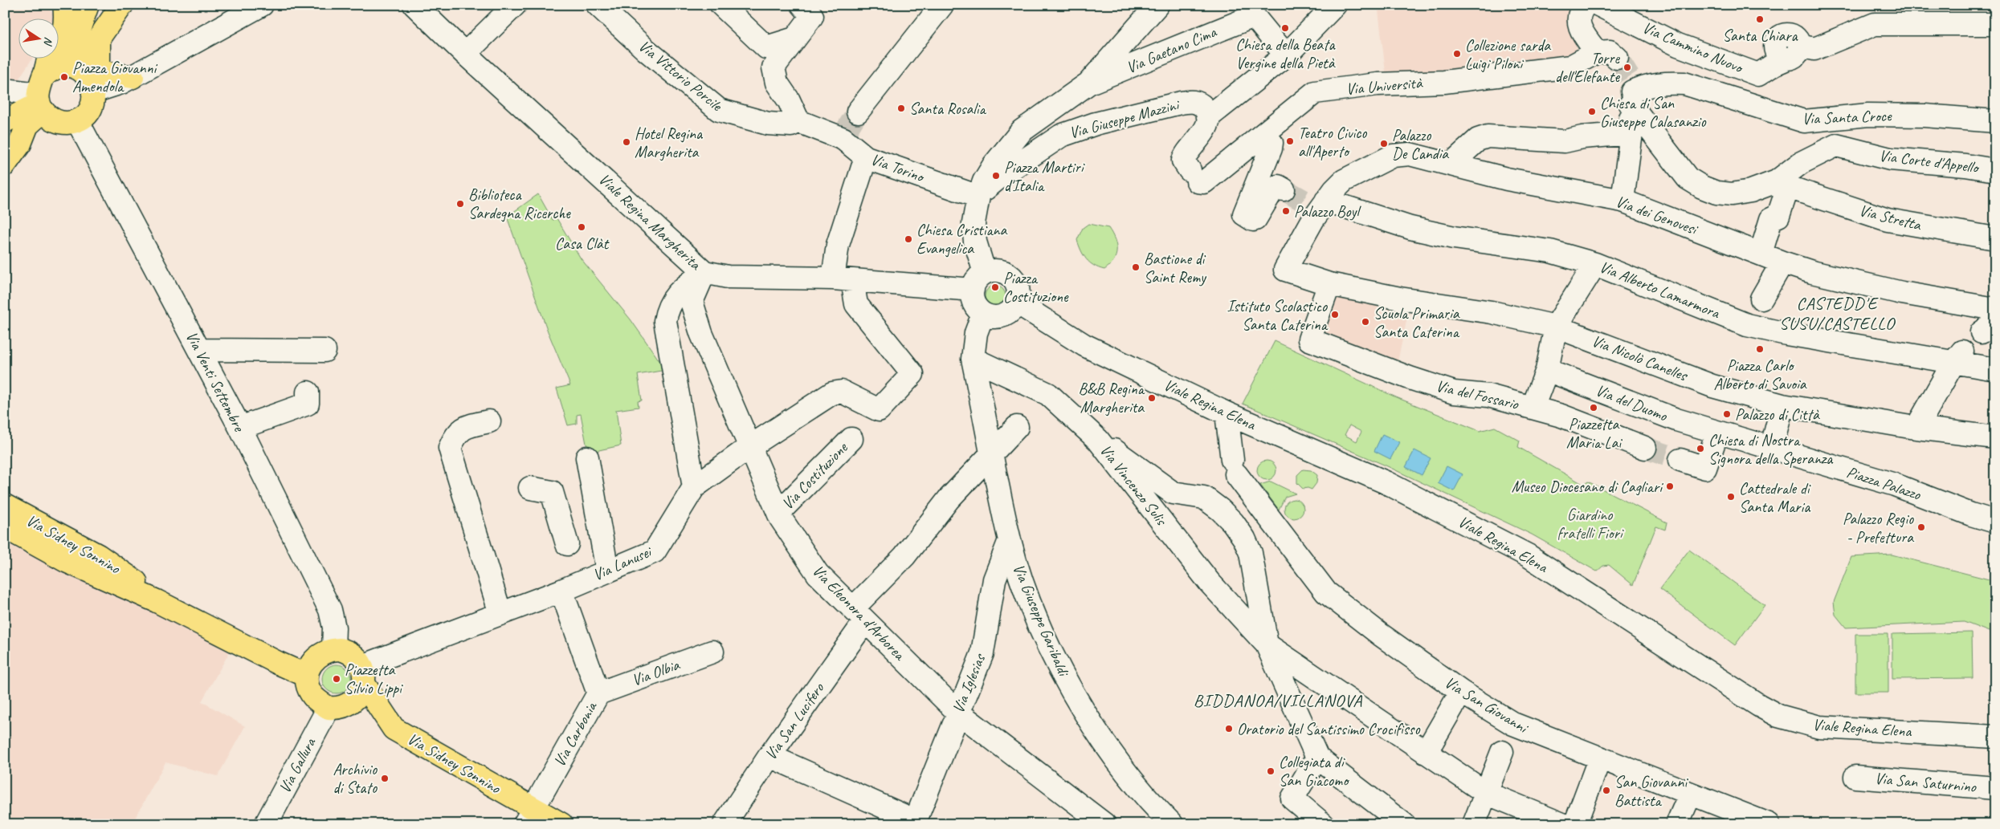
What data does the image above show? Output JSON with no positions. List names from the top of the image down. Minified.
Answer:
{"streets":{"main road":["Via Sidney Sonnino"],"street":["Via Cammino Nuovo","Via Gaetano Cima","Via Vittorio Porcile","Via Università","Via Santa Croce","Via Giuseppe Mazzini","Via Corte d'Appello","Via Torino","Via dei Genovesi","Via Stretta","Viale Regina Margherita","Via Alberto Lamarmora","Via Nicolò Canelles","Via Venti Settembre","Via del Fossario","Via del Duomo","Viale Regina Elena","Via Costituzione","Piazza Palazzo","Via Vincenzo Sulis","Via Lanusei","Via Eleonora d'Arborea","Via Giuseppe Garibaldi","Via Olbia","Via Iglesias","Via San Giovanni","Via San Lucifero","Via Carbonia","Via Gallura","Via San Saturnino"]},"crossings":[["Via Vittorio Porcile","Via Torino"],["Via Università","Via Giuseppe Mazzini"],["Via Santa Croce","Via Corte d'Appello"],["Via Giuseppe Mazzini","Via Torino"],["Via Corte d'Appello","Via Stretta"],["Via dei Genovesi","Via Alberto Lamarmora"],["Via dei Genovesi","Via Nicolò Canelles"],["Viale Regina Margherita","Viale Regina Elena"],["Viale Regina Margherita","Via Lanusei"],["Viale Regina Margherita","Via Eleonora d'Arborea"],["Viale Regina Margherita","Via Giuseppe Garibaldi"],["Via Nicolò Canelles","Via del Fossario"],["Via Venti Settembre","Via Sidney Sonnino"],["Via Venti Settembre","Via Lanusei"],["Via Venti Settembre","Via Gallura"],["Via del Duomo","Piazza Palazzo"],["Viale Regina Elena","Via Giuseppe Garibaldi"],["Viale Regina Elena","Via San Giovanni"],["Via Costituzione","Via Eleonora d'Arborea"],["Via Vincenzo Sulis","Via Giuseppe Garibaldi"],["Via Sidney Sonnino","Via Lanusei"],["Via Sidney Sonnino","Via Carbonia"],["Via Sidney Sonnino","Via Gallura"],["Via Lanusei","Via Eleonora d'Arborea"],["Via Lanusei","Via Carbonia"],["Via Lanusei","Via Gallura"],["Via Eleonora d'Arborea","Via Iglesias"],["Via Eleonora d'Arborea","Via San Lucifero"],["Via Giuseppe Garibaldi","Via Iglesias"],["Via Giuseppe Garibaldi","Via San Lucifero"],["Via Olbia","Via Carbonia"]],"districts":["CASTEDD'E SUSU/CASTELLO","BIDDANOA/VILLANOVA"],"parks":["Giardino fratelli Fiori"],"places":["Santa Chiara","Chiesa della Beata Vergine della Pietà","Collezione sarda Luigi Piloni","Torre dell'Elefante","Piazza Giovanni Amendola","Santa Rosalia","Chiesa di San Giuseppe Calasanzio","Teatro Civico all'Aperto","Hotel Regina Margherita","Palazzo De Candia","Piazza Martiri d'Italia","Biblioteca Sardegna Ricerche","Palazzo Boyl","Casa Clàt","Chiesa Cristiana Evangelica","Bastione di Saint Remy","Piazza Costituzione","Istituto Scolastico Santa Caterina","Scuola Primaria Santa Caterina","Piazza Carlo Alberto di Savoia","B&B Regina Margherita","Piazzetta Maria Lai","Palazzo di Città","Chiesa di Nostra Signora della Speranza","Museo Diocesano di Cagliari","Cattedrale di Santa Maria","Palazzo Regio - Prefettura","Piazzetta Silvio Lippi","Oratorio del Santissimo Crocifisso","Collegiata di San Giacomo","Archivio di Stato","San Giovanni Battista"],"north":"right"}
